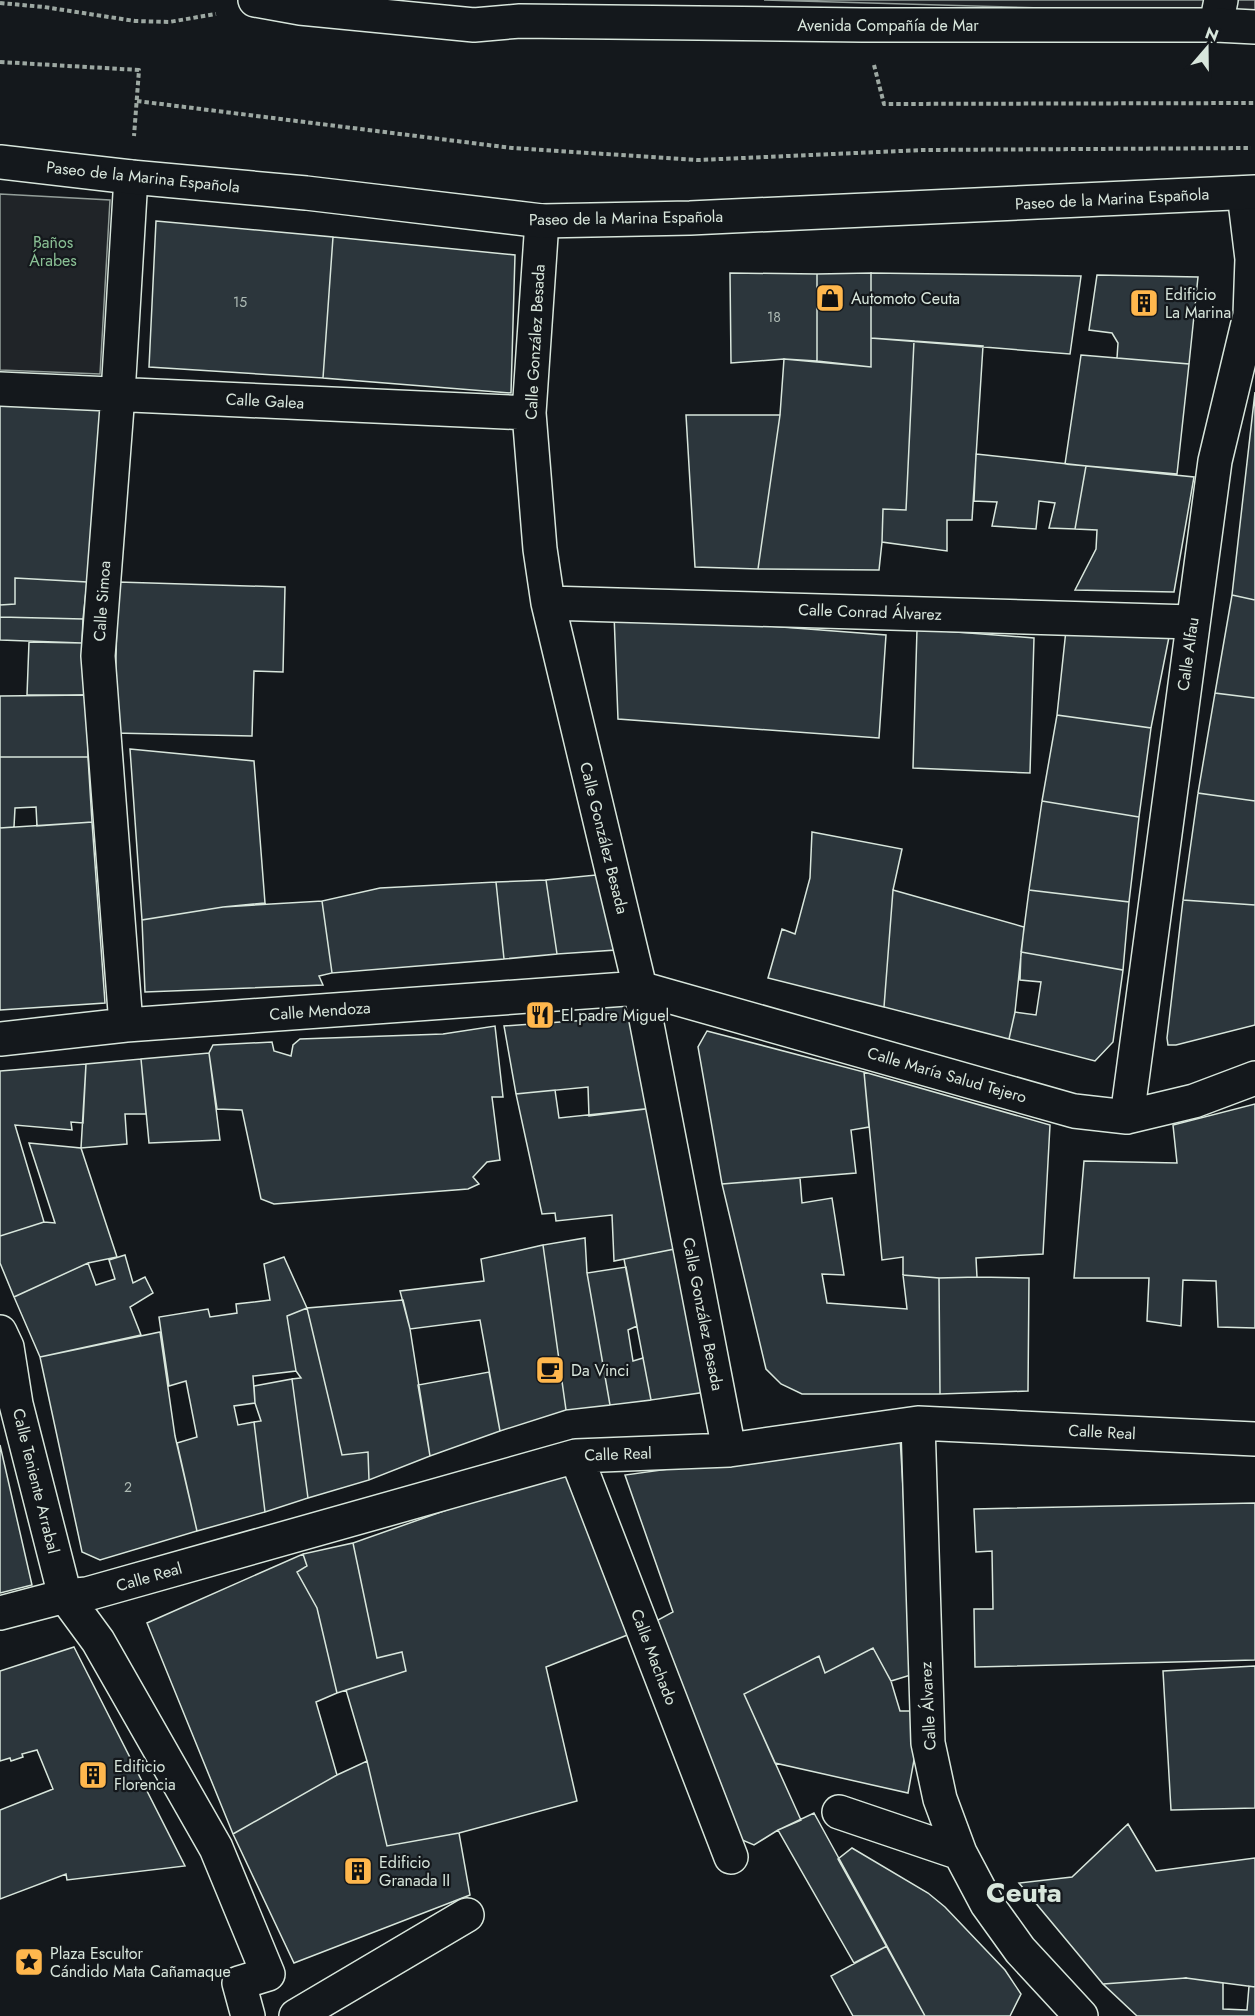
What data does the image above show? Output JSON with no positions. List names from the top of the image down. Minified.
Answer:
{"streets":{"street":["Avenida Compañía de Mar","Paseo de la Marina Española","Calle González Besada","Calle Galea","Calle Simoa","Calle Conrad Álvarez","Calle Alfau","Calle Mendoza","Calle María Salud Tejero","Calle Real","Calle Teniente Arrabal","Calle Machado","Calle Álvarez"]},"crossings":[["Paseo de la Marina Española","Calle González Besada"],["Paseo de la Marina Española","Calle Simoa"],["Paseo de la Marina Española","Calle Alfau"],["Calle González Besada","Calle Galea"],["Calle González Besada","Calle Conrad Álvarez"],["Calle González Besada","Calle Mendoza"],["Calle González Besada","Calle María Salud Tejero"],["Calle González Besada","Calle Real"],["Calle Galea","Calle Simoa"],["Calle Simoa","Calle Mendoza"],["Calle Conrad Álvarez","Calle Alfau"],["Calle Alfau","Calle María Salud Tejero"],["Calle Mendoza","Calle María Salud Tejero"],["Calle Real","Calle Teniente Arrabal"],["Calle Real","Calle Machado"],["Calle Real","Calle Álvarez"]],"districts":["Ceuta"],"parks":["Baños Árabes"],"places":{"shop":["Automoto Ceuta"],"building":["Edificio La Marina","Edificio Florencia","Edificio Granada II"],"restaurant":["El padre Miguel"],"cafe":["Da Vinci"],"place":["Plaza Escultor Cándido Mata Cañamaque"]},"house_numbers":["15","18","2"],"north":"top"}
